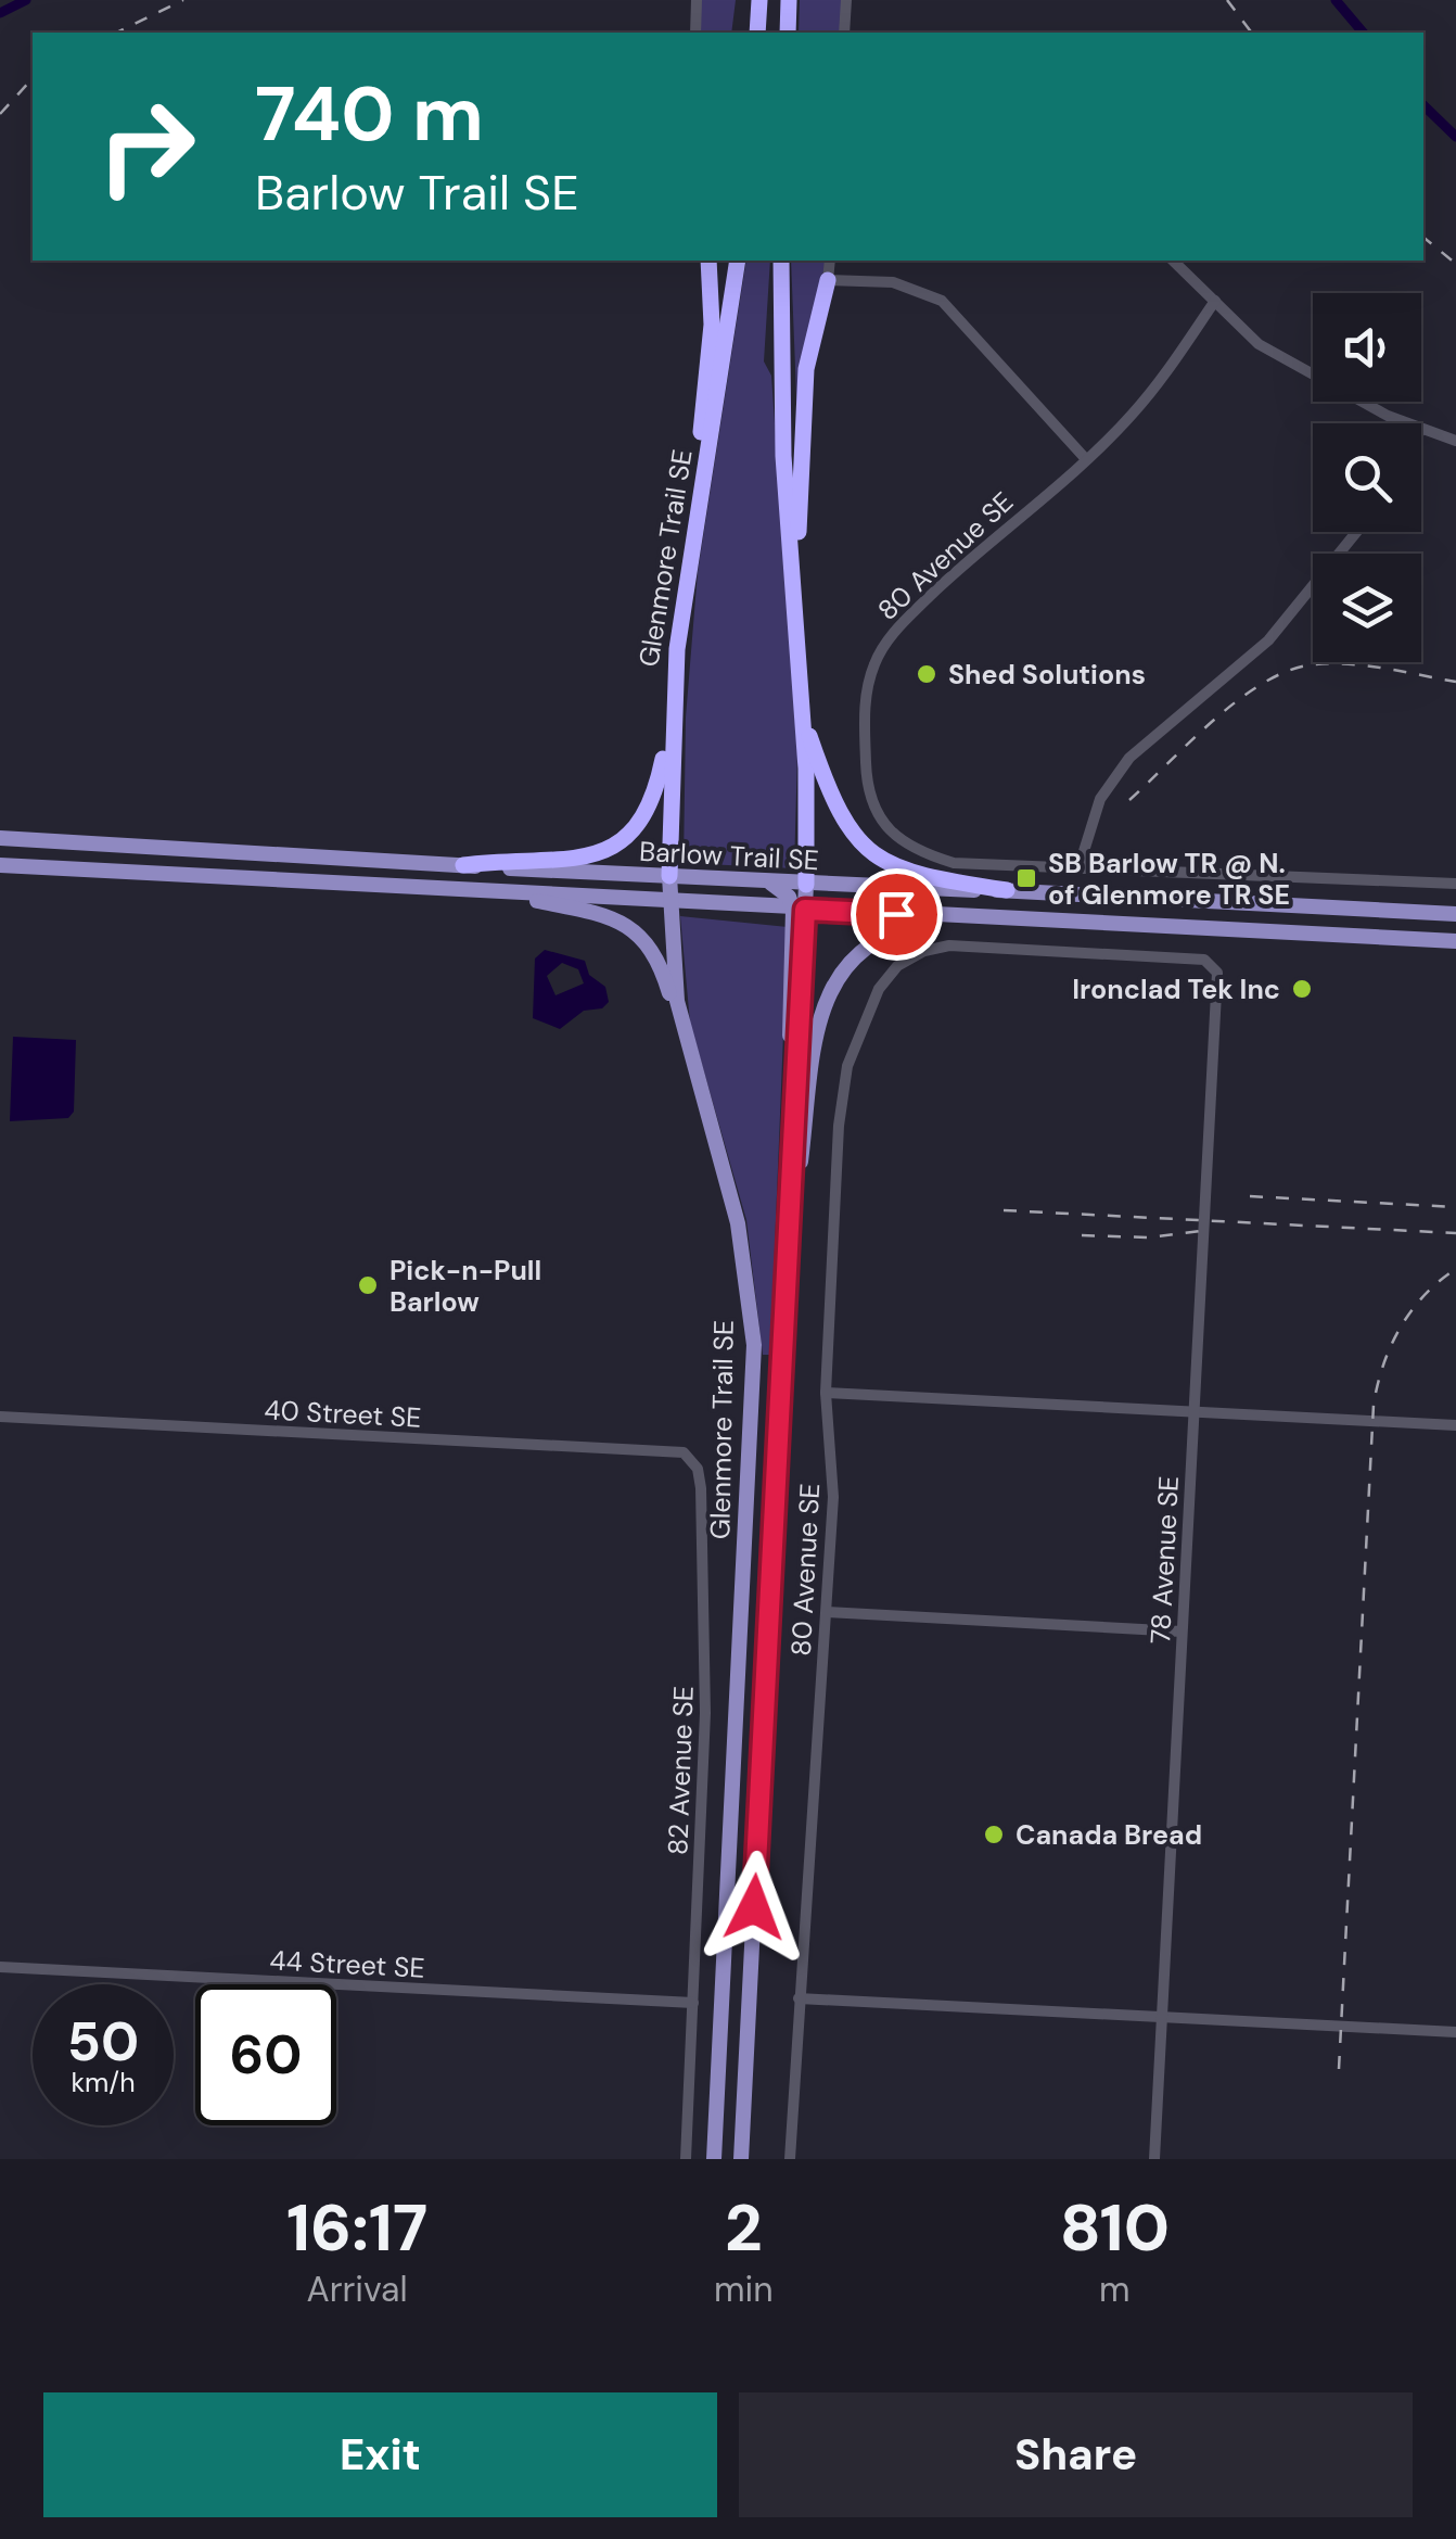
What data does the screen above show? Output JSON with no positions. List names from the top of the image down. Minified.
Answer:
{"streets":{"highway":["Glenmore Trail SE"],"main road":["Barlow Trail SE"],"street":["80 Avenue SE","40 Street SE","78 Avenue SE","82 Avenue SE","44 Street SE"]},"crossings":[["80 Avenue SE","78 Avenue SE"],["Glenmore Trail SE","Barlow Trail SE"],["40 Street SE","82 Avenue SE"],["82 Avenue SE","44 Street SE"]],"places":{"other":["Shed Solutions","Ironclad Tek Inc","Pick-n-Pull Barlow","Canada Bread"],"transit":["SB Barlow TR @ N. of Glenmore TR SE"]},"page":{"turn":["740 m","Barlow Trail SE"],"speed":"50 km/h","limit":"60","eta":["16:17","Arrival","2","min","810","m"],"buttons":["Exit","Share"]}}
